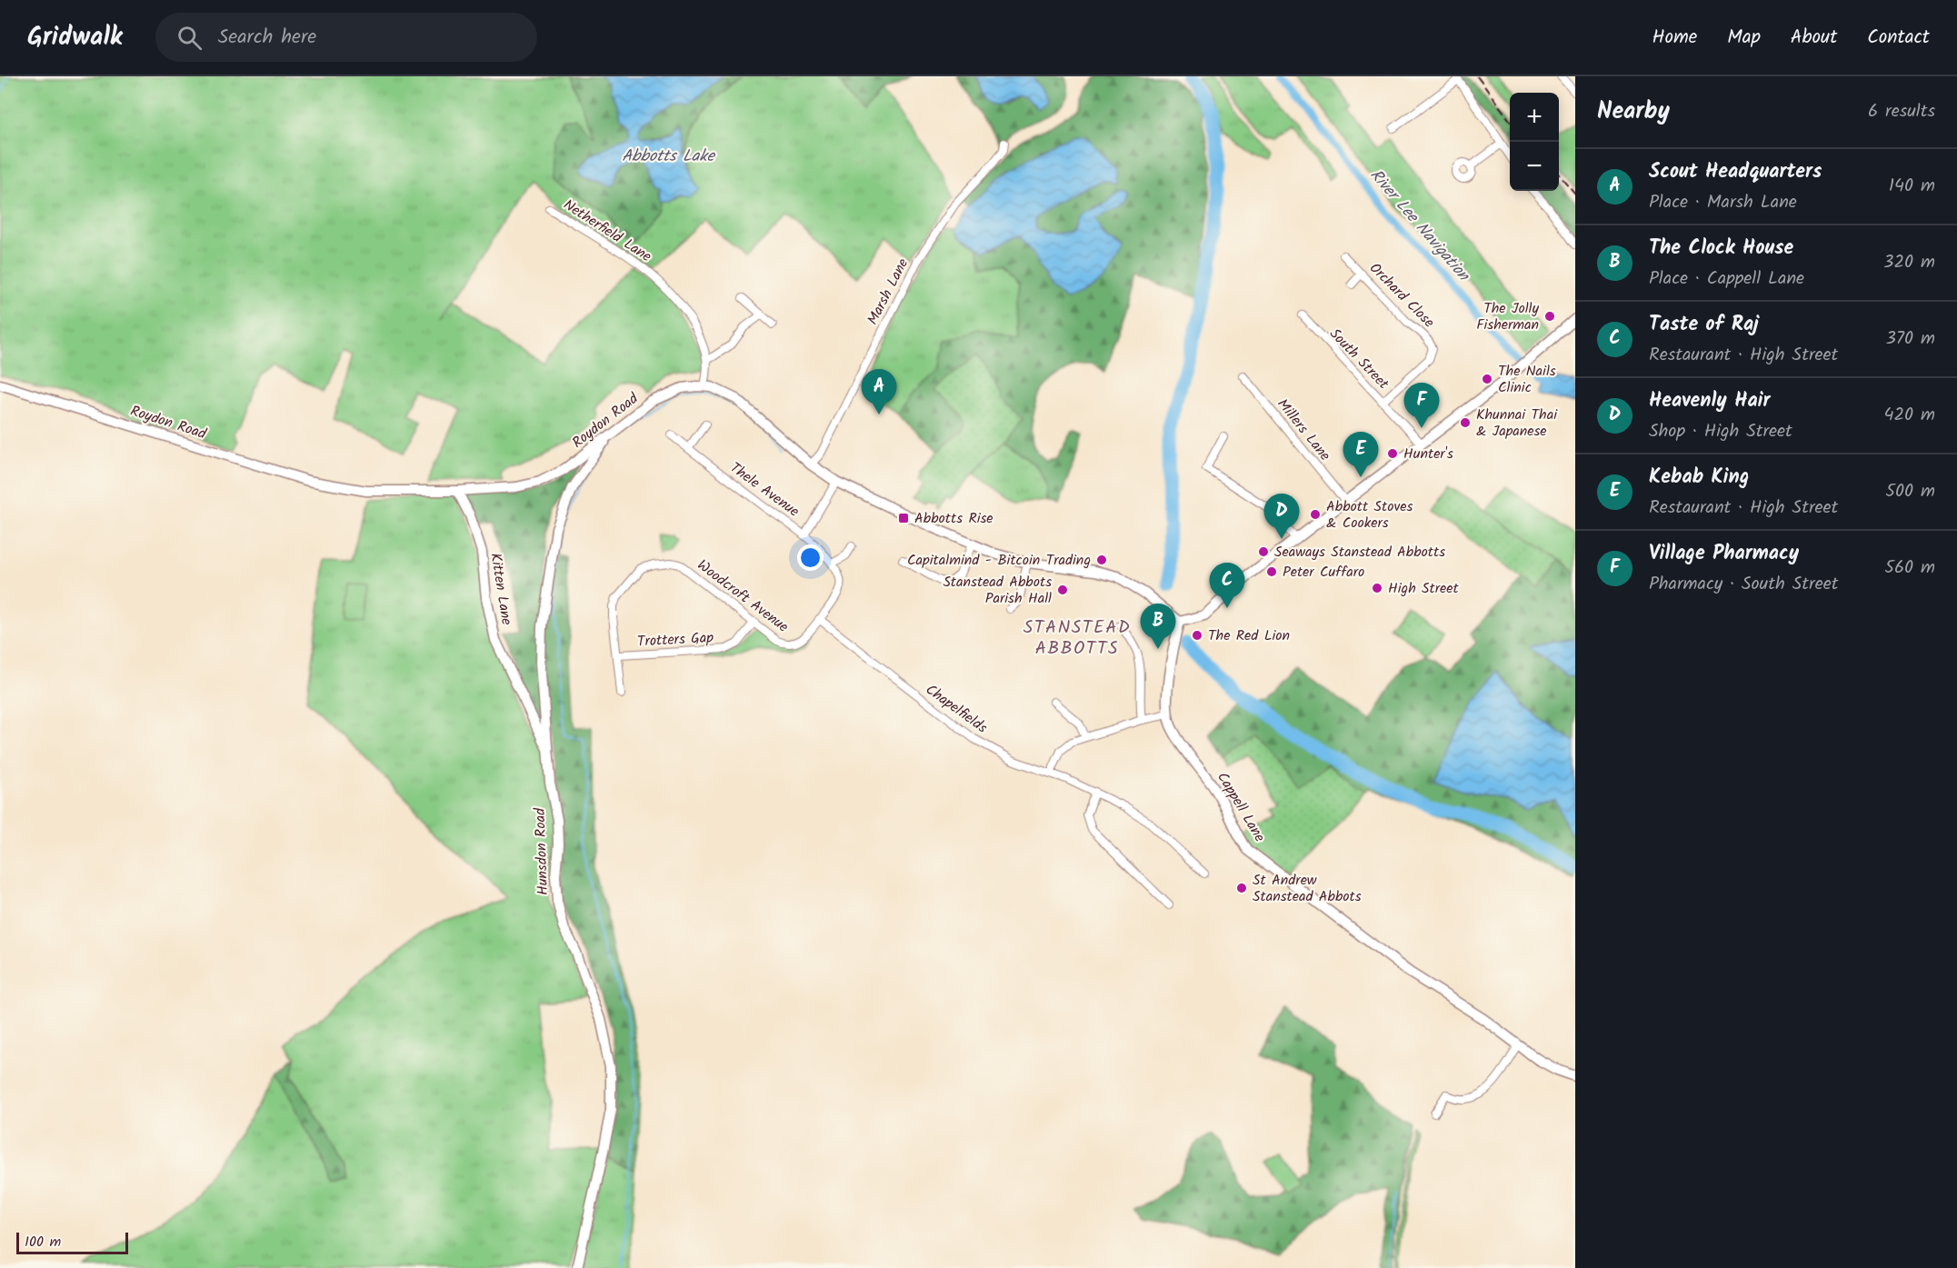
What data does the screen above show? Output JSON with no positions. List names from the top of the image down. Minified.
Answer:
{"streets":{"main road":["Roydon Road","Kitten Lane","Cappell Lane","Hunsdon Road"],"street":["Netherfield Lane","Marsh Lane","Orchard Close","South Street","Millers Lane","Thele Avenue","Woodcroft Avenue","Trotters Gap","Chapelfields"]},"crossings":[["Netherfield Lane","Roydon Road"],["Marsh Lane","Roydon Road"],["Orchard Close","South Street"],["Roydon Road","Thele Avenue"],["Roydon Road","Kitten Lane"],["Roydon Road","Cappell Lane"],["Roydon Road","Hunsdon Road"],["Thele Avenue","Woodcroft Avenue"],["Kitten Lane","Hunsdon Road"],["Woodcroft Avenue","Trotters Gap"],["Woodcroft Avenue","Chapelfields"]],"districts":["STANSTEAD ABBOTTS"],"water":["Abbotts Lake","River Lee Navigation"],"places":{"other":["The Jolly Fisherman","The Nails Clinic","Khunnai Thai & Japanese","Hunter's","Abbott Stoves & Cookers","Seaways Stanstead Abbotts","Capitalmind - Bitcoin Trading","Peter Cuffaro","High Street","Stanstead Abbots Parish Hall","The Red Lion","St Andrew Stanstead Abbots"],"transit":["Abbotts Rise"]},"scale_bar":"100 m","page":{"header":"Gridwalk","search":"Search here","nav":["Home","Map","About","Contact"],"heading":["Nearby","6 results"],"map_buttons":["+","−"],"list":[{"mark":"A","name":"Scout Headquarters","note":"Place · Marsh Lane","value":"140 m"},{"mark":"B","name":"The Clock House","note":"Place · Cappell Lane","value":"320 m"},{"mark":"C","name":"Taste of Raj","note":"Restaurant · High Street","value":"370 m"},{"mark":"D","name":"Heavenly Hair","note":"Shop · High Street","value":"420 m"},{"mark":"E","name":"Kebab King","note":"Restaurant · High Street","value":"500 m"},{"mark":"F","name":"Village Pharmacy","note":"Pharmacy · South Street","value":"560 m"}],"pins":["A","F","E","D","C","B"],"scale":"100 m"}}
